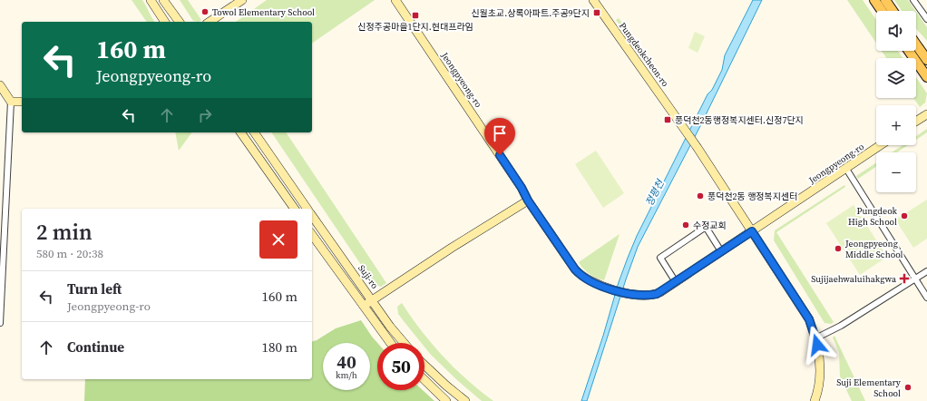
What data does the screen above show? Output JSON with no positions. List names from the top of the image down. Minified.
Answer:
{"streets":{"main road":["Pungdeokcheon-ro","Jeongpyeong-ro","Suji-ro"]},"crossings":[["Pungdeokcheon-ro","Jeongpyeong-ro"]],"water":["정평천"],"places":{"other":["Towol Elementary School","풍덕천2동 행정복지센터","Pungdeok High School","수정교회","Jeongpyeong Middle School","Suji Elementary School"],"transit":["신월초교.상록아파트.주공9단지","신정주공마을1단지.현대프라임","풍덕천2동행정복지센터.신정7단지"],"health":["Sujijaehwaluihakgwa"]},"page":{"map_buttons":["+","−"],"turn":["160 m","Jeongpyeong-ro"],"heading":["2 min","580 m · 20:38"],"list":[{"name":"Turn left","note":"Jeongpyeong-ro","value":"160 m"},{"name":"Continue","value":"180 m"}],"speed":"40 km/h","limit":"50"}}
